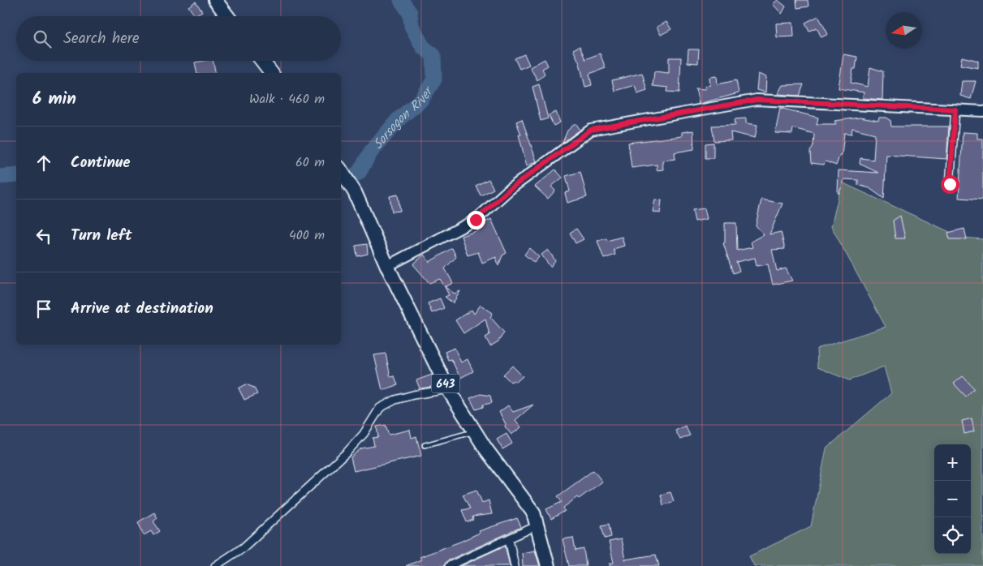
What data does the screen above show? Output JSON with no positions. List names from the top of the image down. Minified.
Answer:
{"streets":{"highway":["643"]},"water":["Sorsogon River"],"north":"left","page":{"search":"Search here","heading":["6 min","Walk · 460 m"],"list":[["Continue","60 m"],["Turn left","400 m"],"Arrive at destination"],"map_buttons":["+","−"]}}
